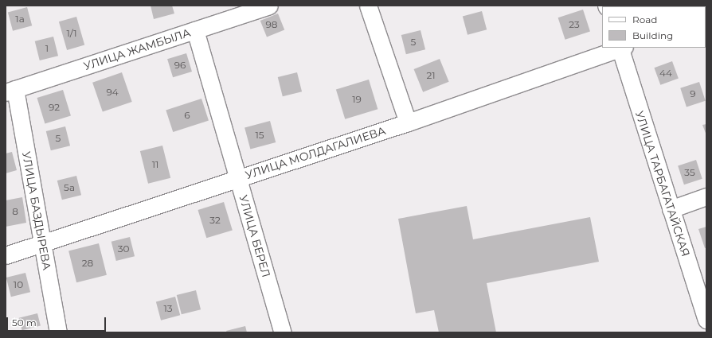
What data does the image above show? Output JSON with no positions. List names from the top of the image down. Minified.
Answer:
{"streets":{"street":["УЛИЦА ЖАМБЫЛА","УЛИЦА МОЛДАГАЛИЕВА","УЛИЦА ТАРБАГАТАЙСКАЯ","УЛИЦА БАЗДЫРЕВА","УЛИЦА БЕРЕЛ"]},"crossings":[["УЛИЦА ЖАМБЫЛА","УЛИЦА БАЗДЫРЕВА"],["УЛИЦА ЖАМБЫЛА","УЛИЦА БЕРЕЛ"],["УЛИЦА МОЛДАГАЛИЕВА","УЛИЦА ТАРБАГАТАЙСКАЯ"],["УЛИЦА МОЛДАГАЛИЕВА","УЛИЦА БАЗДЫРЕВА"],["УЛИЦА МОЛДАГАЛИЕВА","УЛИЦА БЕРЕЛ"]],"house_numbers":["1а","98","23","1/1","5","1","96","44","21","94","9","19","92","6","15","5","11","35","5а","8","32","30","28","10","13"],"legend":["Road","Building"],"scale_bar":"50 m"}
